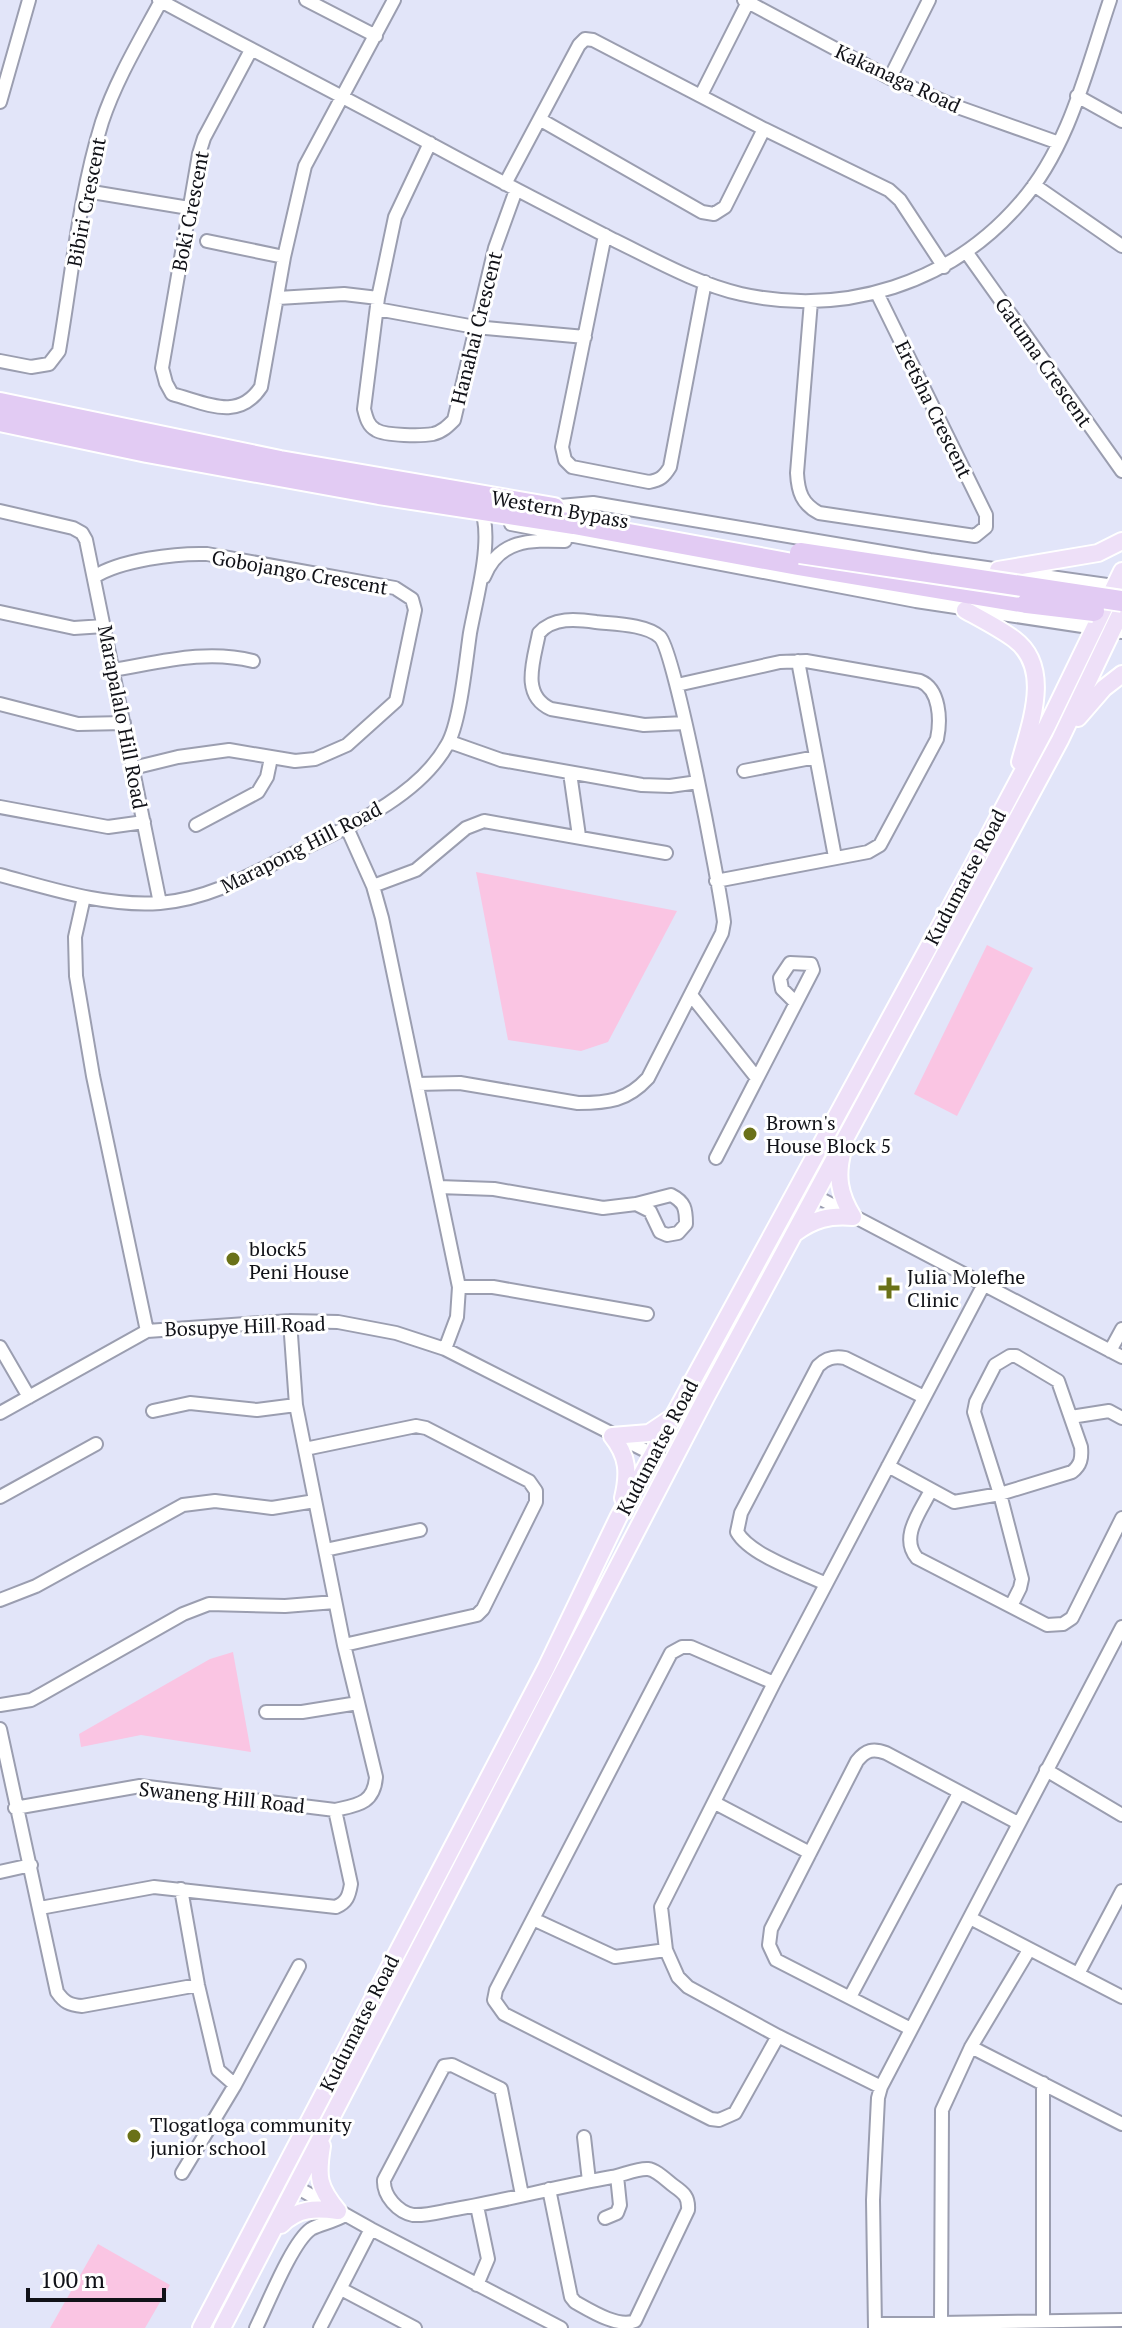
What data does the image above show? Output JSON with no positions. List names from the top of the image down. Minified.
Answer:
{"streets":{"highway":["Western Bypass"],"main road":["Kudumatse Road"],"street":["Kakanaga Road","Bibiri Crescent","Boki Crescent","Hanahai Crescent","Gatuma Crescent","Eretsha Crescent","Gobojango Crescent","Marapalalo Hill Road","Marapong Hill Road","Bosupye Hill Road","Swaneng Hill Road"]},"crossings":[["Western Bypass","Kudumatse Road"],["Gobojango Crescent","Marapalalo Hill Road"],["Marapalalo Hill Road","Marapong Hill Road"],["Kudumatse Road","Bosupye Hill Road"]],"places":{"other":["Brown's House Block 5","block5 Peni House","Tlogatloga community junior school"],"health":["Julia Molefhe Clinic"]},"scale_bar":"100 m"}
